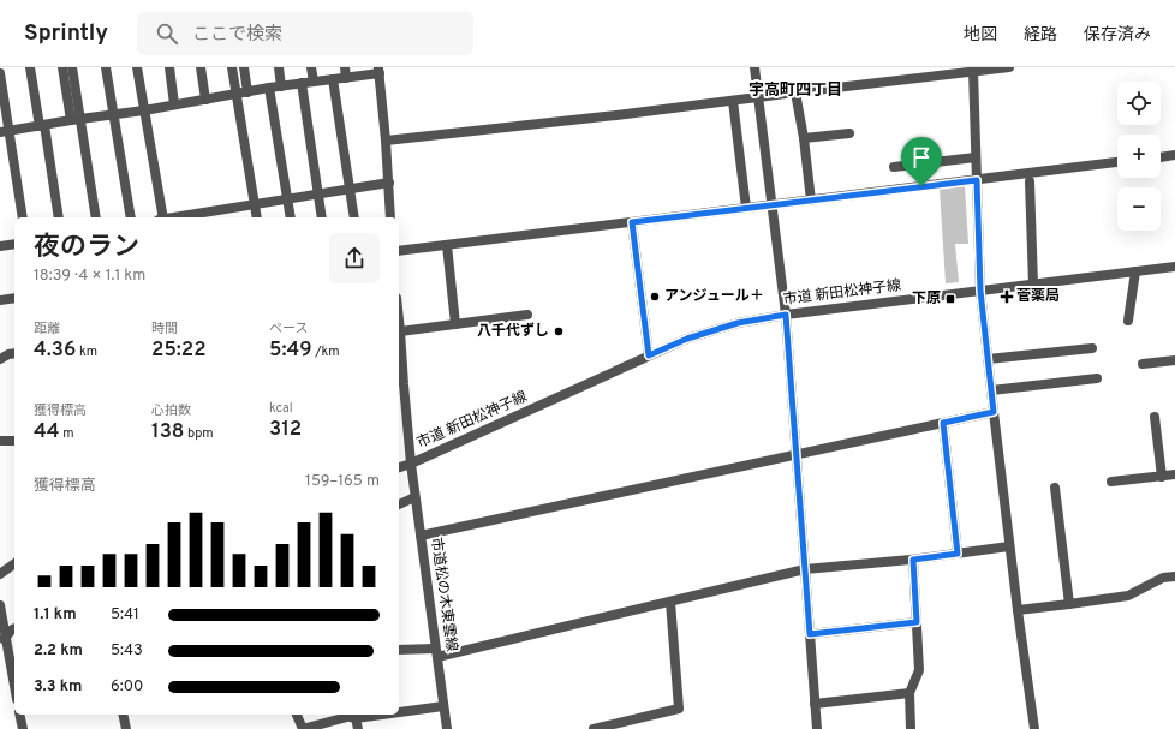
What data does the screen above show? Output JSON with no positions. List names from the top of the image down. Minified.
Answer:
{"streets":{"street":["市道 新田松神子線","市道松の木東雲線"]},"crossings":[["市道 新田松神子線","市道松の木東雲線"]],"districts":["宇高町四丁目"],"places":{"other":["アンジュール＋","八千代ずし"],"health":["菅薬局"],"transit":["下原"]},"page":{"header":"Sprintly","search":"ここで検索","nav":["地図","経路","保存済み"],"map_buttons":["+","−"],"heading":["夜のラン","18:39 · 4 × 1.1 km"],"stats":[["距離","4.36 km"],["時間","25:22"],["ペース","5:49 /km"],["獲得標高","44 m"],["心拍数","138 bpm"],["kcal","312"]],"chart":["獲得標高","159–165 m"],"list":[{"name":"1.1 km","note":"5:41"},{"name":"2.2 km","note":"5:43"},{"name":"3.3 km","note":"6:00"}]}}
